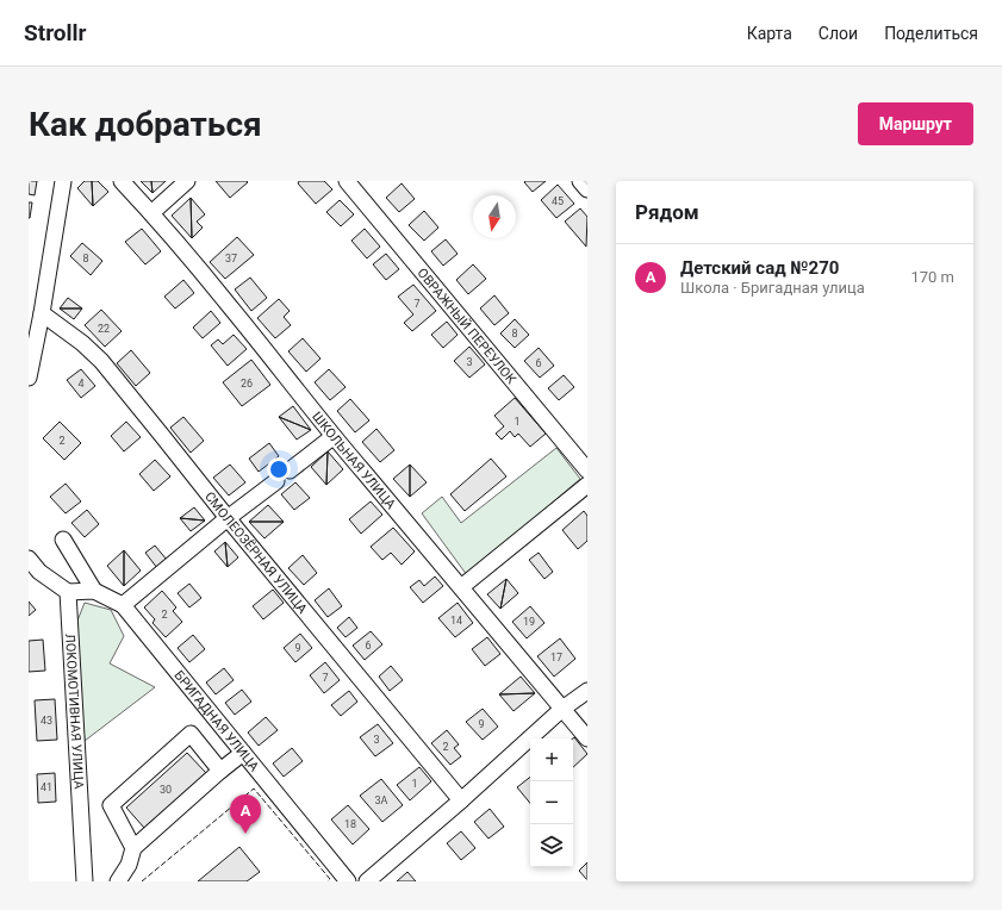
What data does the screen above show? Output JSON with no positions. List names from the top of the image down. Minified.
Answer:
{"streets":{"street":["ОВРАЖНЫЙ ПЕРЕУЛОК","ШКОЛЬНАЯ УЛИЦА","СМОЛЕОЗЁРНАЯ УЛИЦА","ЛОКОМОТИВНАЯ УЛИЦА","БРИГАДНАЯ УЛИЦА"]},"crossings":[["ЛОКОМОТИВНАЯ УЛИЦА","БРИГАДНАЯ УЛИЦА"]],"house_numbers":["45","8","37","7","22","8","3","6","4","26","1","2","2","14","19","6","9","17","7","43","9","3","2","1","41","30","3А","18"],"north":"bottom","page":{"header":"Strollr","nav":["Карта","Слои","Поделиться"],"buttons":"Маршрут","title":"Как добраться","heading":"Рядом","list":[{"mark":"A","name":"Детский сад №270","note":"Школа · Бригадная улица","value":"170 m"}],"map_buttons":["+","−"],"pins":"A"}}
